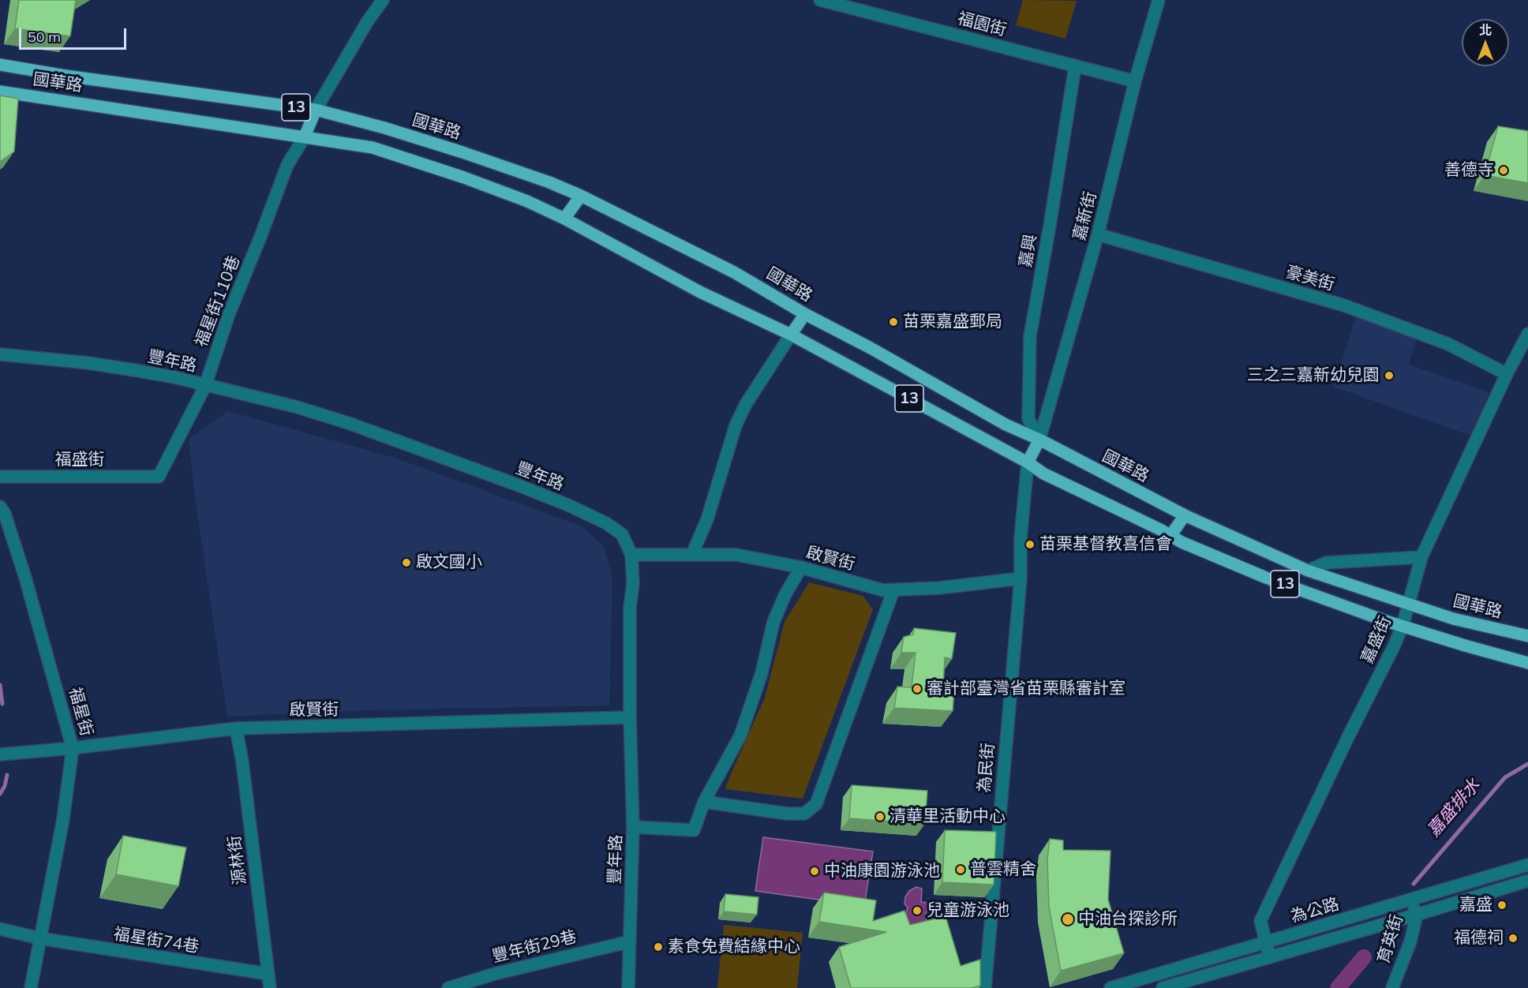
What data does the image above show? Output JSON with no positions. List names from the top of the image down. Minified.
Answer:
{"streets":{"main road":["國華路","13"],"street":["福園街","嘉新街","嘉興","豪美街","福星街110巷","豐年路","福盛街","啟賢街","嘉盛街","福星街","為民街","源林街","為公路","育英街","福星街74巷","豐年街29巷"]},"crossings":[["福園街","嘉新街"],["福園街","嘉興"],["國華路","嘉新街"],["國華路","嘉興"],["國華路","福星街110巷"],["國華路","嘉盛街"],["國華路","為民街"],["嘉新街","嘉興"],["嘉新街","豪美街"],["豪美街","嘉盛街"],["福星街110巷","豐年路"],["福星街110巷","福盛街"],["豐年路","啟賢街"],["豐年路","豐年街29巷"],["啟賢街","福星街"],["啟賢街","為民街"],["啟賢街","源林街"],["嘉盛街","為公路"],["福星街","福星街74巷"],["源林街","福星街74巷"],["為公路","育英街"]],"water":["嘉盛排水"],"places":["善德寺","苗栗嘉盛郵局","三之三嘉新幼兒園","苗栗基督教喜信會","啟文國小","審計部臺灣省苗栗縣審計室","清華里活動中心","普雲精舍","中油康園游泳池","嘉盛","兒童游泳池","中油台探診所","福德祠","素食免費結緣中心"],"scale_bar":"50 m","north":"top"}
